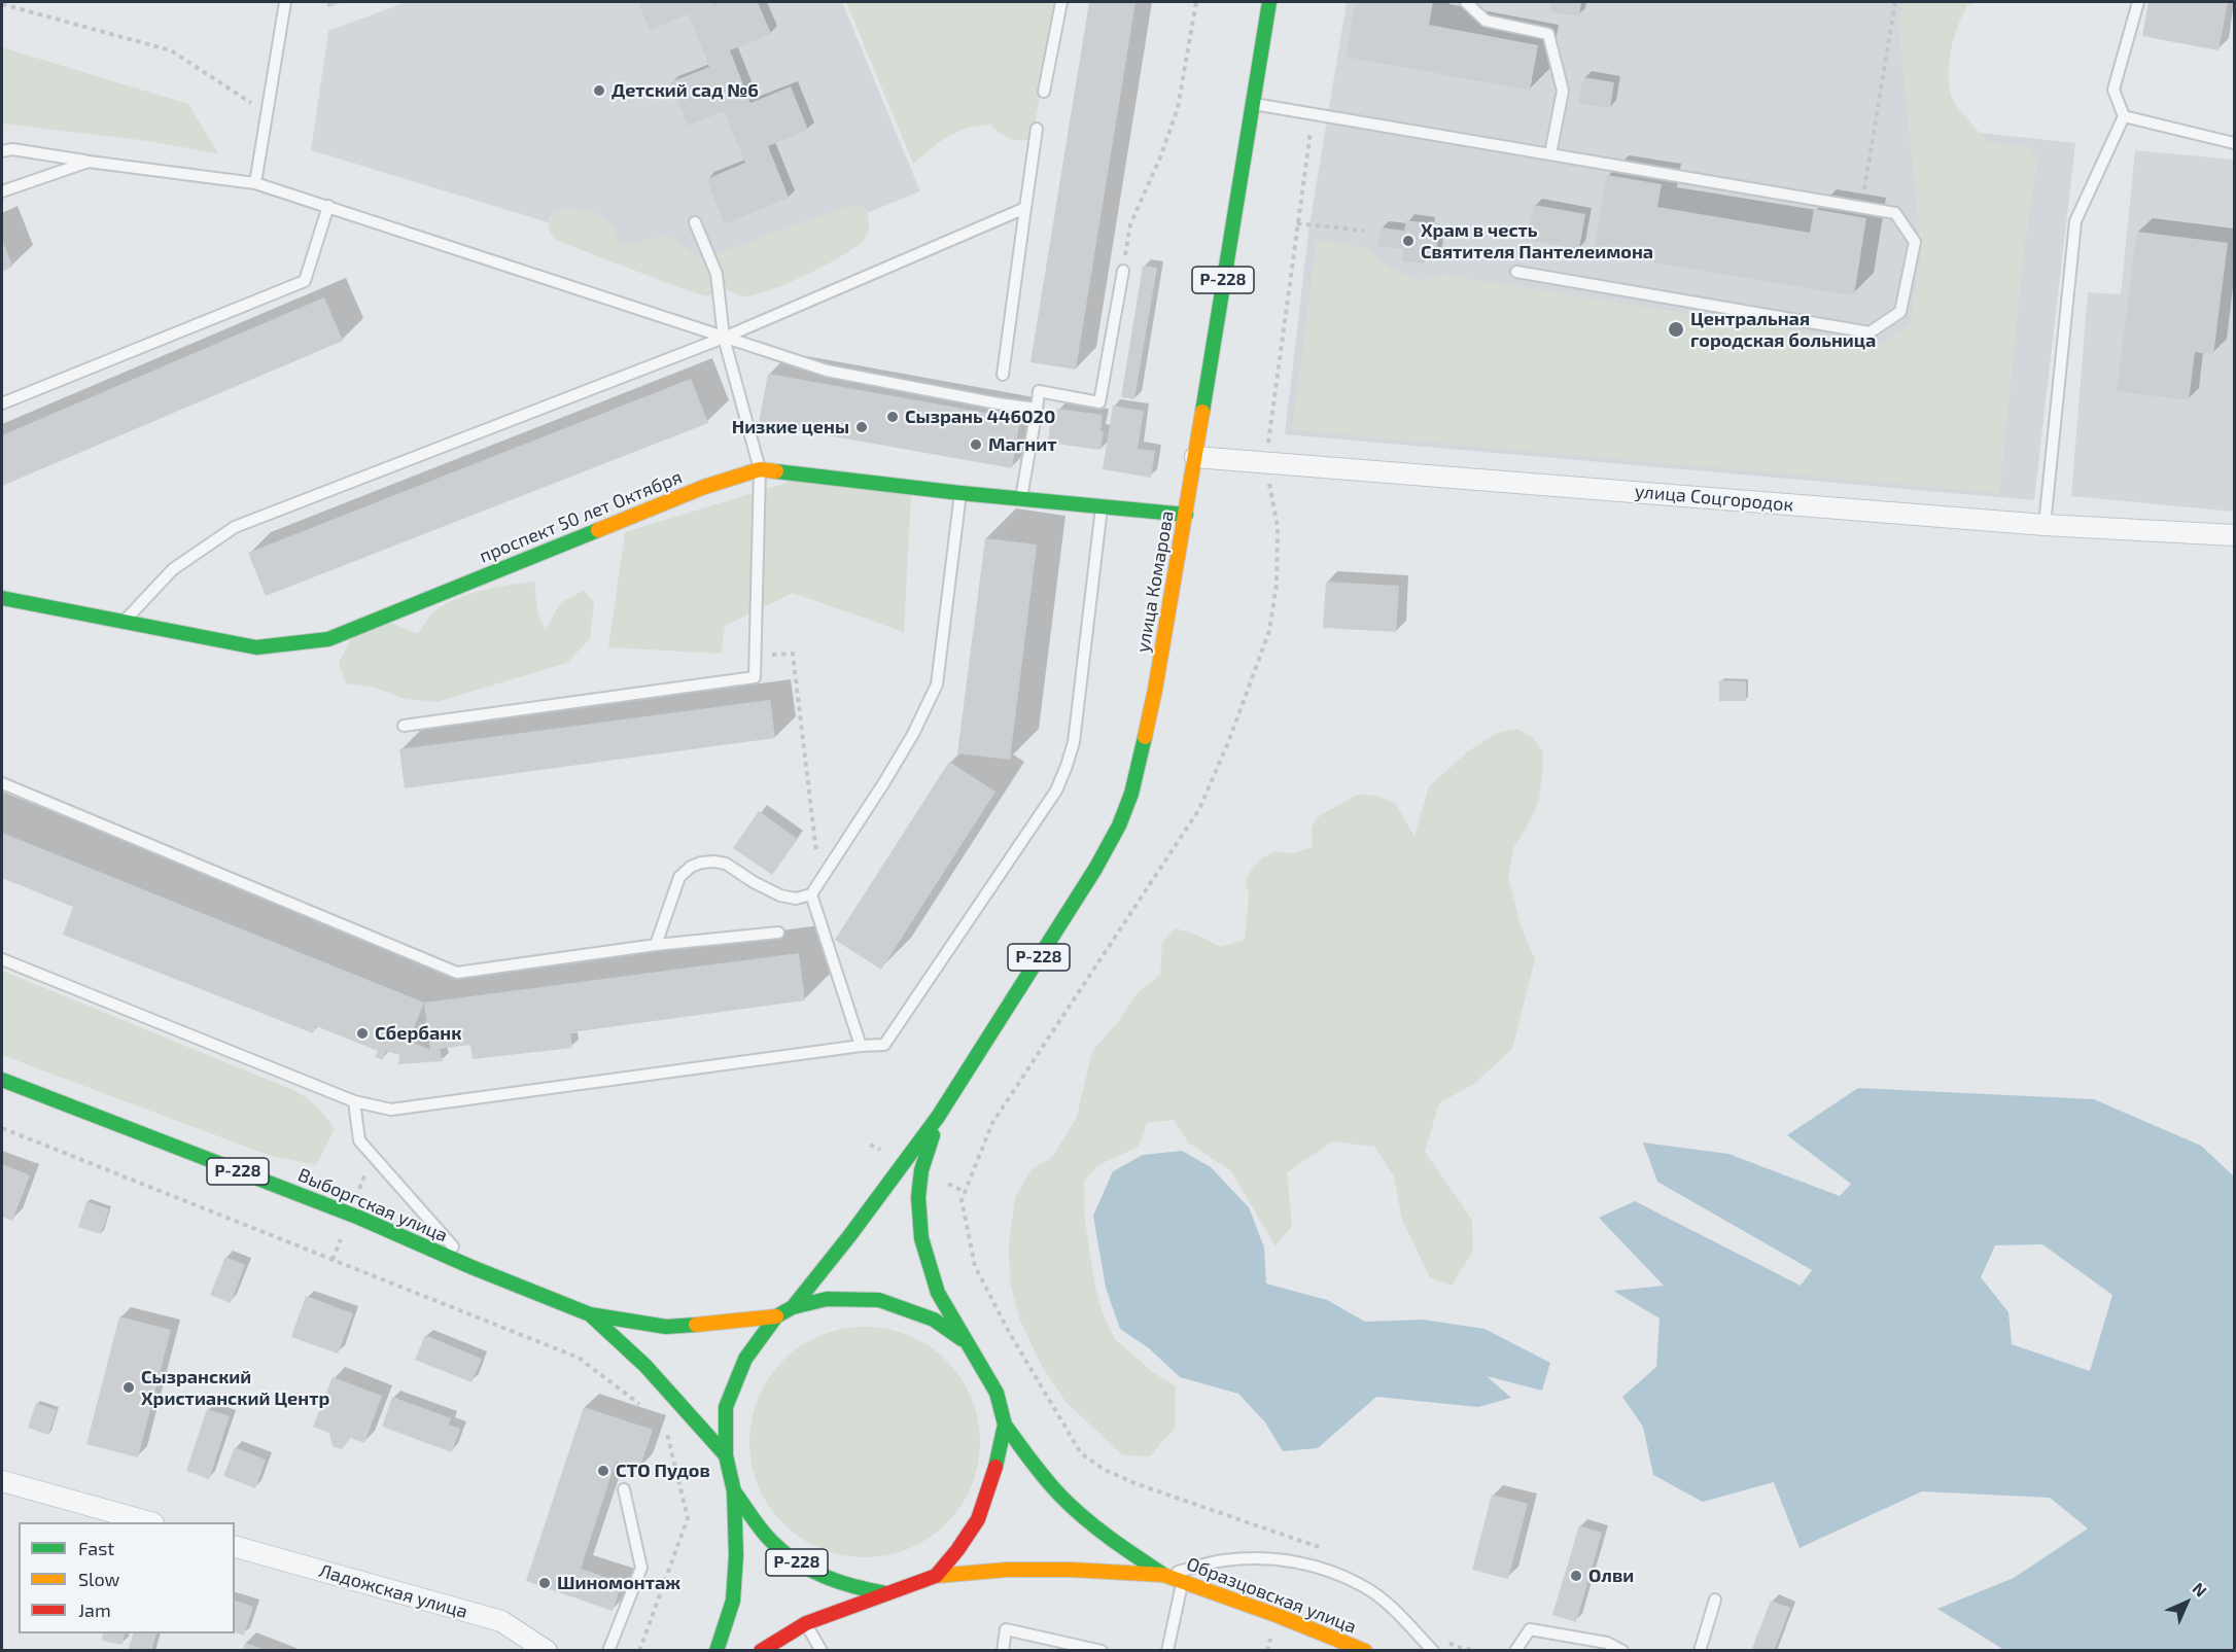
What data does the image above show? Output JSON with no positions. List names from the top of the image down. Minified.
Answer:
{"streets":{"main road":["Р-228","проспект 50 лет Октября","улица Комарова","Выборгская улица","Образцовская улица"],"street":["улица Соцгородок","Ладожская улица"]},"crossings":[["Р-228","улица Комарова"],["Р-228","Выборгская улица"],["улица Соцгородок","улица Комарова"],["проспект 50 лет Октября","улица Комарова"]],"places":["Детский сад №6","Храм в честь Святителя Пантелеимона","Центральная городская больница","Сызрань 446020","Низкие цены","Магнит","Сбербанк","Сызранский Христианский Центр","СТО Пудов","Олви","Шиномонтаж"],"legend":["Fast","Slow","Jam"],"north":"top right"}
